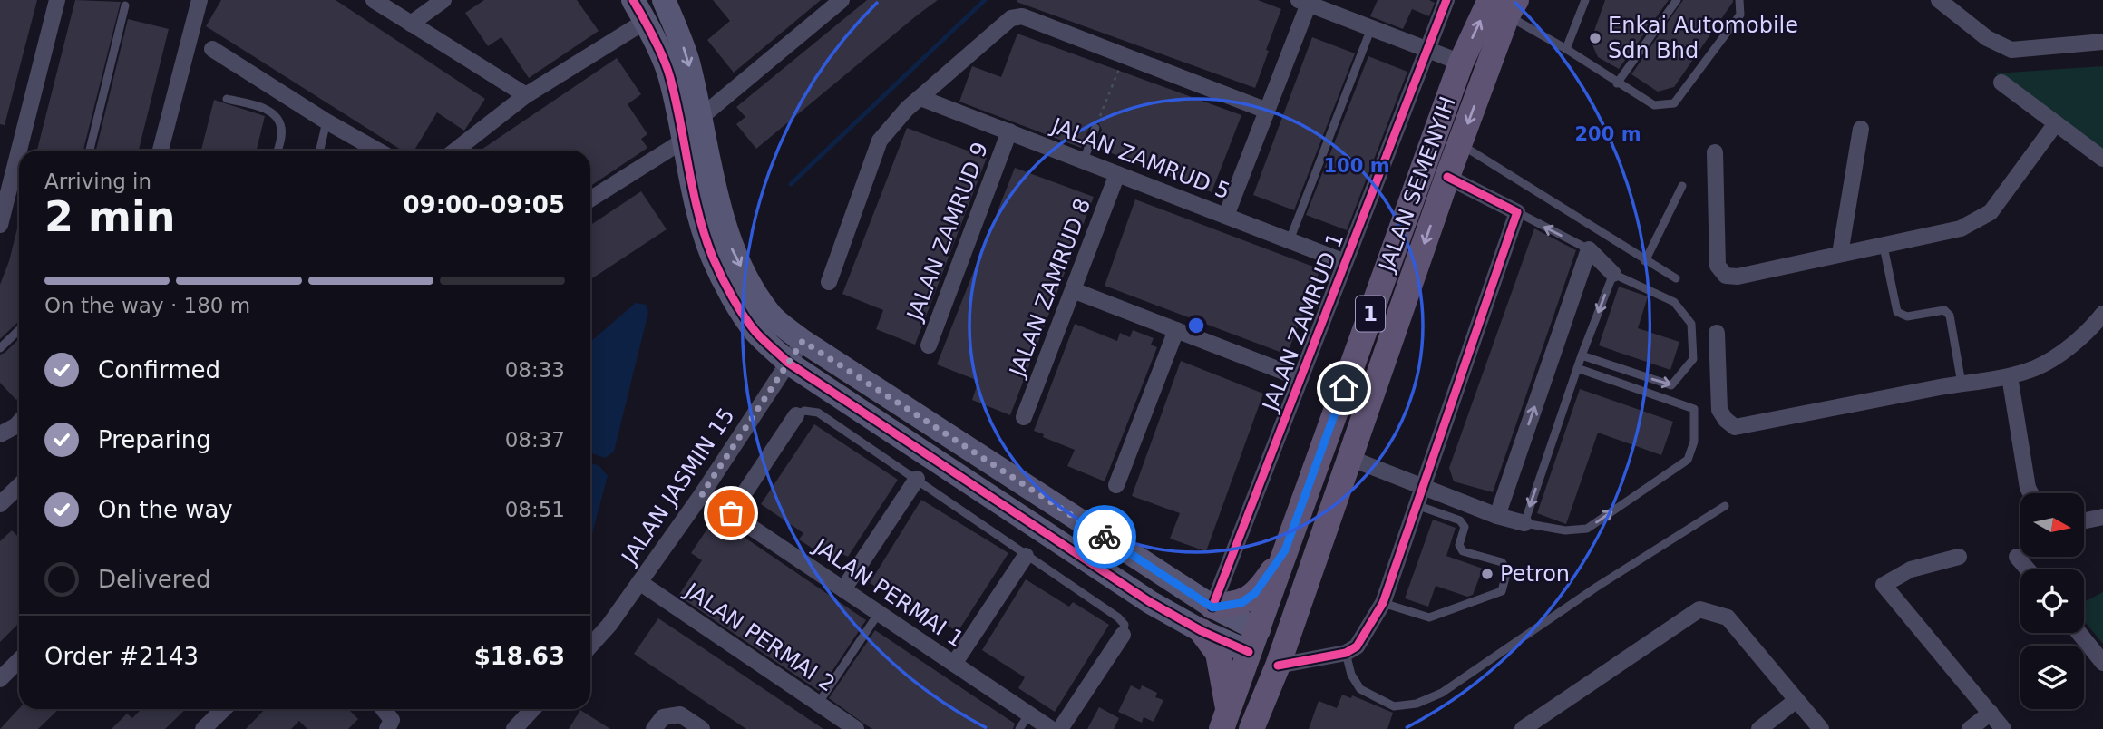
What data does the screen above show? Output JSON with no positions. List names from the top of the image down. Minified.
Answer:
{"streets":{"main road":["JALAN SEMENYIH","1"],"street":["JALAN ZAMRUD 5","JALAN ZAMRUD 9","JALAN ZAMRUD 8","JALAN ZAMRUD 1","JALAN JASMIN 15","JALAN PERMAI 1","JALAN PERMAI 2"]},"crossings":[["JALAN ZAMRUD 5","JALAN ZAMRUD 9"],["JALAN ZAMRUD 5","JALAN ZAMRUD 8"],["JALAN ZAMRUD 5","JALAN ZAMRUD 1"],["JALAN JASMIN 15","JALAN PERMAI 1"],["JALAN JASMIN 15","JALAN PERMAI 2"]],"places":["Enkai Automobile Sdn Bhd","Petron"],"north":"right","page":{"heading":["2 min","Arriving in","09:00–09:05"],"panel":["Order #2143","$18.63"],"bar":"On the way · 180 m","list":[["Confirmed","08:33"],["Preparing","08:37"],["On the way","08:51"],"Delivered"]},"rings":["200 m","100 m"]}
